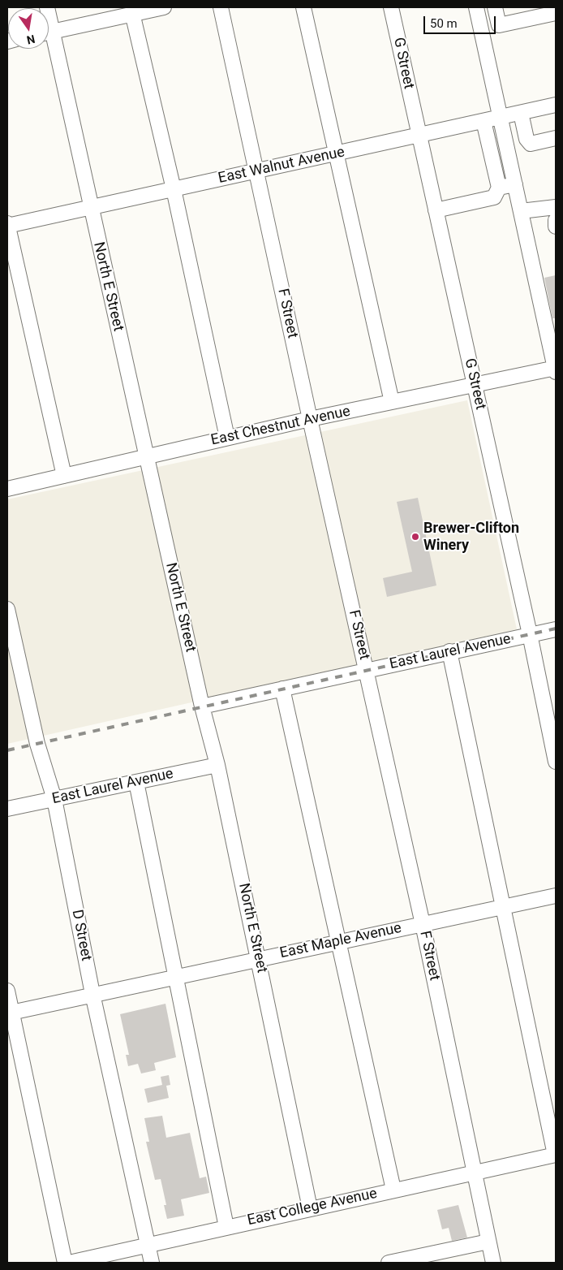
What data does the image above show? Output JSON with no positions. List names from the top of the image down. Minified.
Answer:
{"streets":{"street":["G Street","East Walnut Avenue","North E Street","F Street","East Chestnut Avenue","East Laurel Avenue","D Street","East Maple Avenue","East College Avenue"]},"crossings":[["G Street","East Walnut Avenue"],["G Street","East Chestnut Avenue"],["G Street","East Laurel Avenue"],["East Walnut Avenue","North E Street"],["East Walnut Avenue","F Street"],["North E Street","East Chestnut Avenue"],["North E Street","East Laurel Avenue"],["North E Street","East Maple Avenue"],["North E Street","East College Avenue"],["F Street","East Chestnut Avenue"],["F Street","East Laurel Avenue"],["F Street","East Maple Avenue"],["F Street","East College Avenue"],["East Laurel Avenue","D Street"],["D Street","East Maple Avenue"],["D Street","East College Avenue"]],"places":["Brewer-Clifton Winery"],"scale_bar":"50 m","north":"bottom"}
